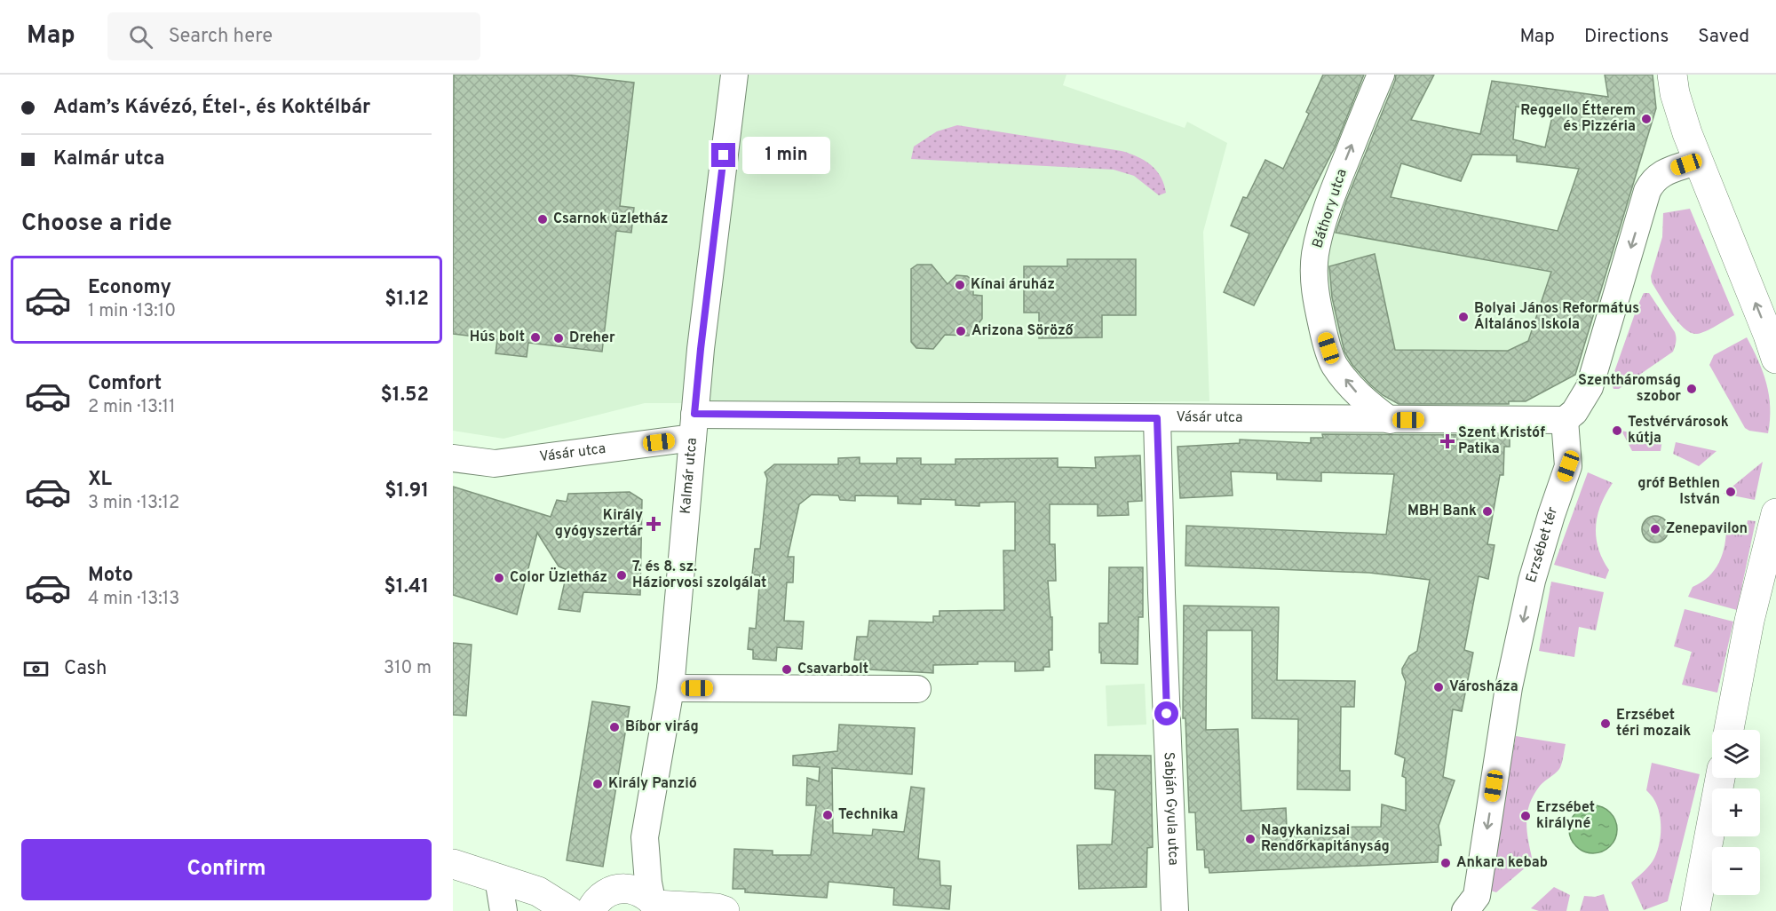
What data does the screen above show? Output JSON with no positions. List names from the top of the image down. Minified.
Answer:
{"streets":{"street":["Báthory utca","Vásár utca","Kalmár utca","Erzsébet tér","Sabján Gyula utca"]},"crossings":[["Báthory utca","Vásár utca"],["Vásár utca","Kalmár utca"],["Vásár utca","Erzsébet tér"],["Vásár utca","Sabján Gyula utca"]],"one_way":["Báthory utca"],"places":{"other":["Reggello Étterem és Pizzéria","Csarnok üzletház","Kínai áruház","Bolyai János Református Általános Iskola","Arizona Söröző","Hús bolt","Dreher","Szentháromság szobor","Testvérvárosok kútja","gróf Bethlen István","MBH Bank","Zenepavilon","7. és 8. sz. Háziorvosi szolgálat","Color Üzletház","Csavarbolt","Városháza","Erzsébet téri mozaik","Bíbor virág","Király Panzió","Technika","Erzsébet királyné","Nagykanizsai Rendőrkapitányság","Ankara kebab"],"health":["Szent Kristóf Patika","Király gyógyszertár"]},"page":{"header":"Map","search":"Search here","nav":["Map","Directions","Saved"],"banner":["Adam’s Kávézó, Étel-, és Koktélbár","Kalmár utca"],"bubble":"1 min","heading":"Choose a ride","list":[{"name":"Economy","note":"1 min · 13:10","value":"$1.12"},{"name":"Comfort","note":"2 min · 13:11","value":"$1.52"},{"name":"XL","note":"3 min · 13:12","value":"$1.91"},{"name":"Moto","note":"4 min · 13:13","value":"$1.41"}],"pay":["Cash","310 m"],"map_buttons":["+","−"],"buttons":"Confirm"}}
